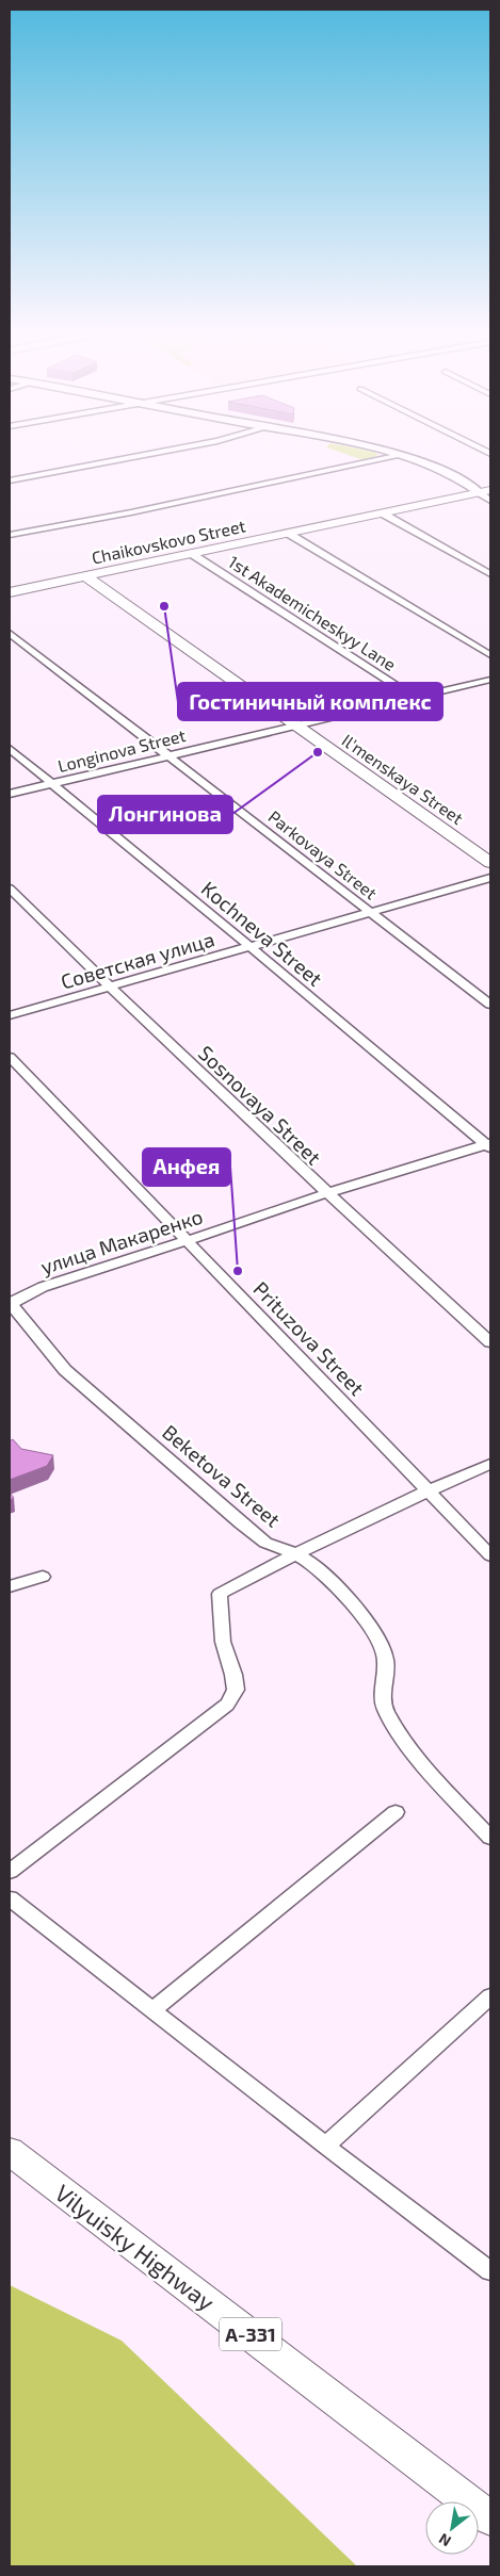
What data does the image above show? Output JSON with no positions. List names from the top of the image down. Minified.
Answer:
{"streets":{"main road":["Chaikovskovo Street","Il'menskaya Street","Vilyuisky Highway","А-331"],"street":["1st Akademicheskyy Lane","Longinova Street","Parkovaya Street","Kochneva Street","Советская улица","Sosnovaya Street","улица Макаренко","Prituzova Street","Beketova Street"]},"crossings":[["Chaikovskovo Street","1st Akademicheskyy Lane"],["Chaikovskovo Street","Il'menskaya Street"],["1st Akademicheskyy Lane","Longinova Street"],["Longinova Street","Il'menskaya Street"],["Longinova Street","Parkovaya Street"],["Longinova Street","Kochneva Street"],["Parkovaya Street","Советская улица"],["Kochneva Street","Советская улица"],["Kochneva Street","улица Макаренко"],["Советская улица","Sosnovaya Street"],["Sosnovaya Street","улица Макаренко"],["улица Макаренко","Prituzova Street"],["улица Макаренко","Beketova Street"]],"places":["Гостиничный комплекс","Лонгинова","Анфея"],"north":"bottom left"}
